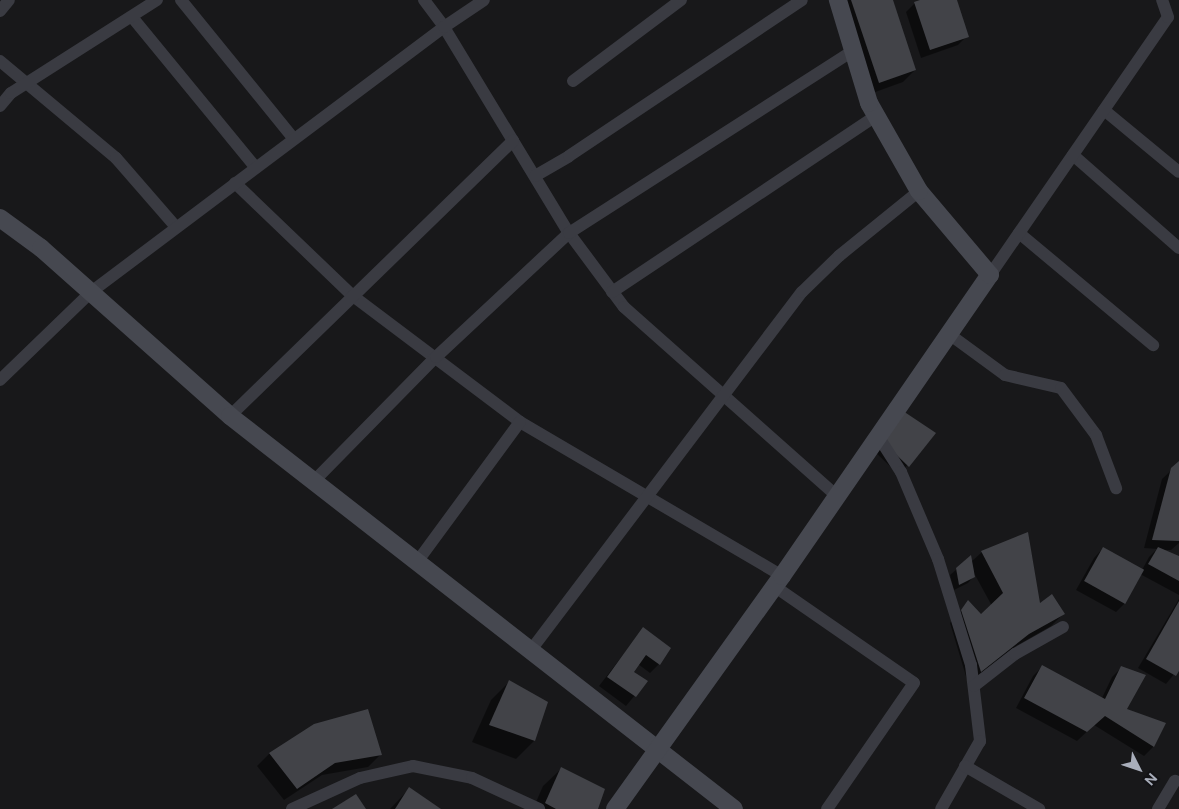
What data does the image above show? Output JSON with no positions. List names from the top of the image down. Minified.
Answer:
{"north":"bottom right"}
